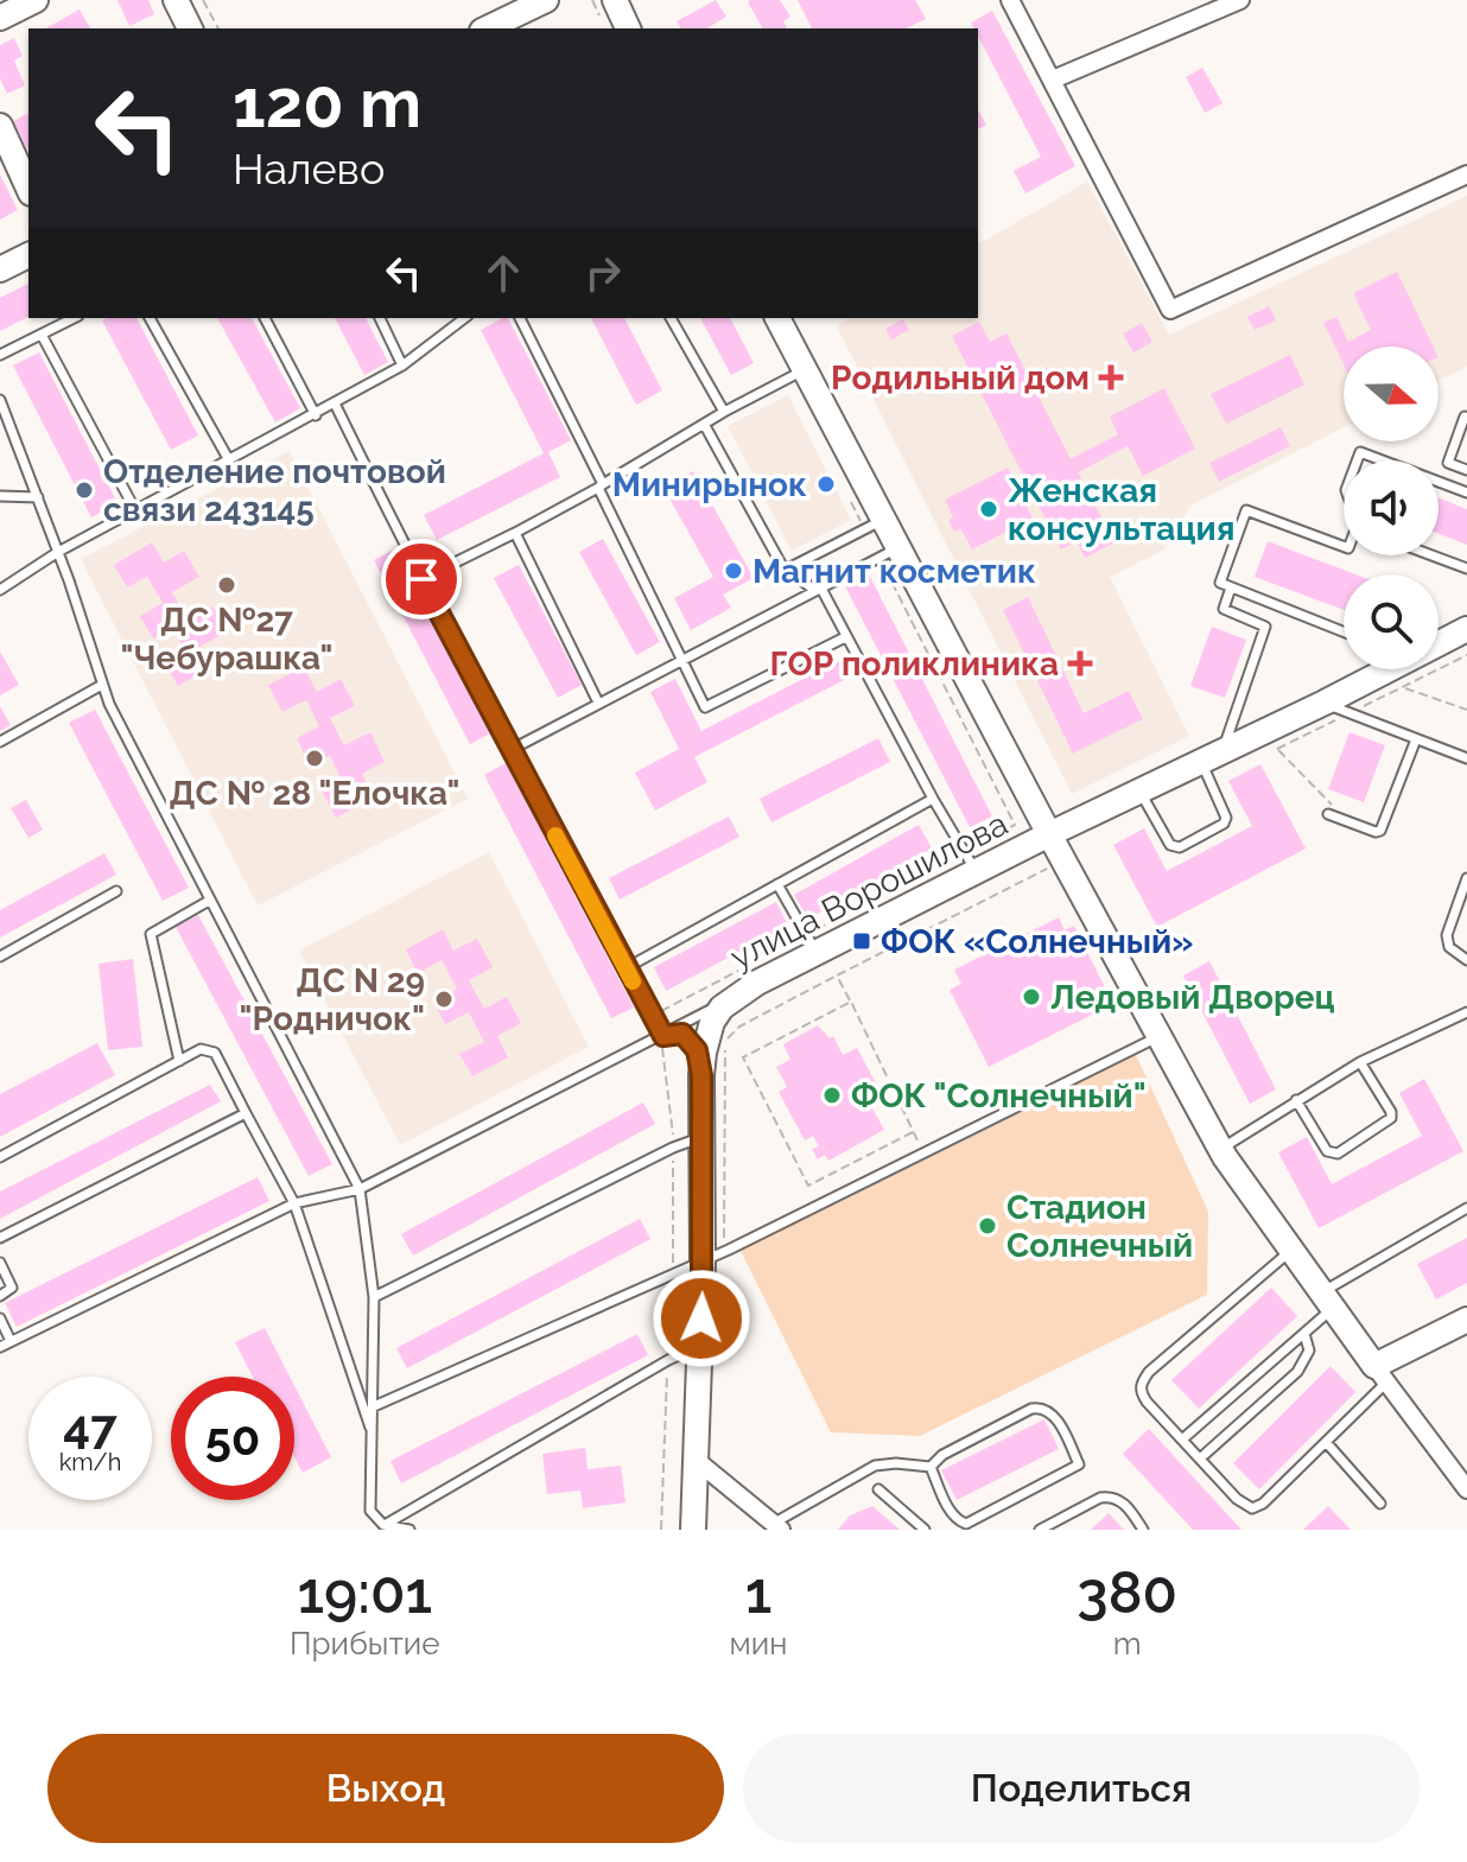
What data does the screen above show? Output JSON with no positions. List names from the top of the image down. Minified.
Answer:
{"streets":{"main road":["улица Ворошилова"]},"places":{"health":["Родильный дом","ГОР поликлиника"],"other":["Минирынок","Отделение почтовой связи 243145","Женская консультация","Магнит косметик","ДС №27 \"Чебурашка\"","ДС № 28 \"Елочка\"","Ледовый Дворец","ДС N 29 \"Родничок\"","ФОК \"Солнечный\"","Стадион Солнечный"],"transit":["ФОК «Солнечный»"]},"north":"right","page":{"turn":["120 m","Налево"],"speed":"47 km/h","limit":"50","eta":["19:01","Прибытие","1","мин","380","m"],"buttons":["Выход","Поделиться"]}}
